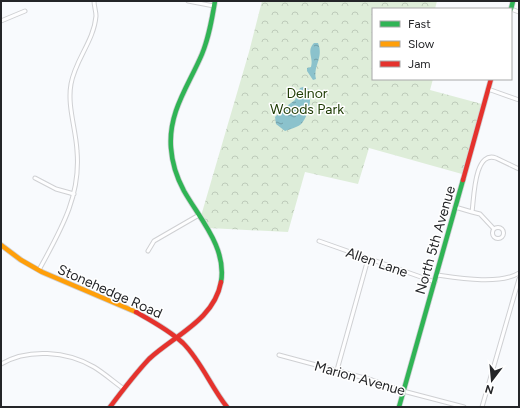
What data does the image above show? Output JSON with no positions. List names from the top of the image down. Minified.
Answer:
{"streets":{"street":["North 5th Avenue","Allen Lane","Stonehedge Road","Marion Avenue"]},"crossings":[["North 5th Avenue","Allen Lane"],["North 5th Avenue","Marion Avenue"]],"parks":["Delnor Woods Park"],"legend":["Fast","Slow","Jam"],"north":"bottom"}
